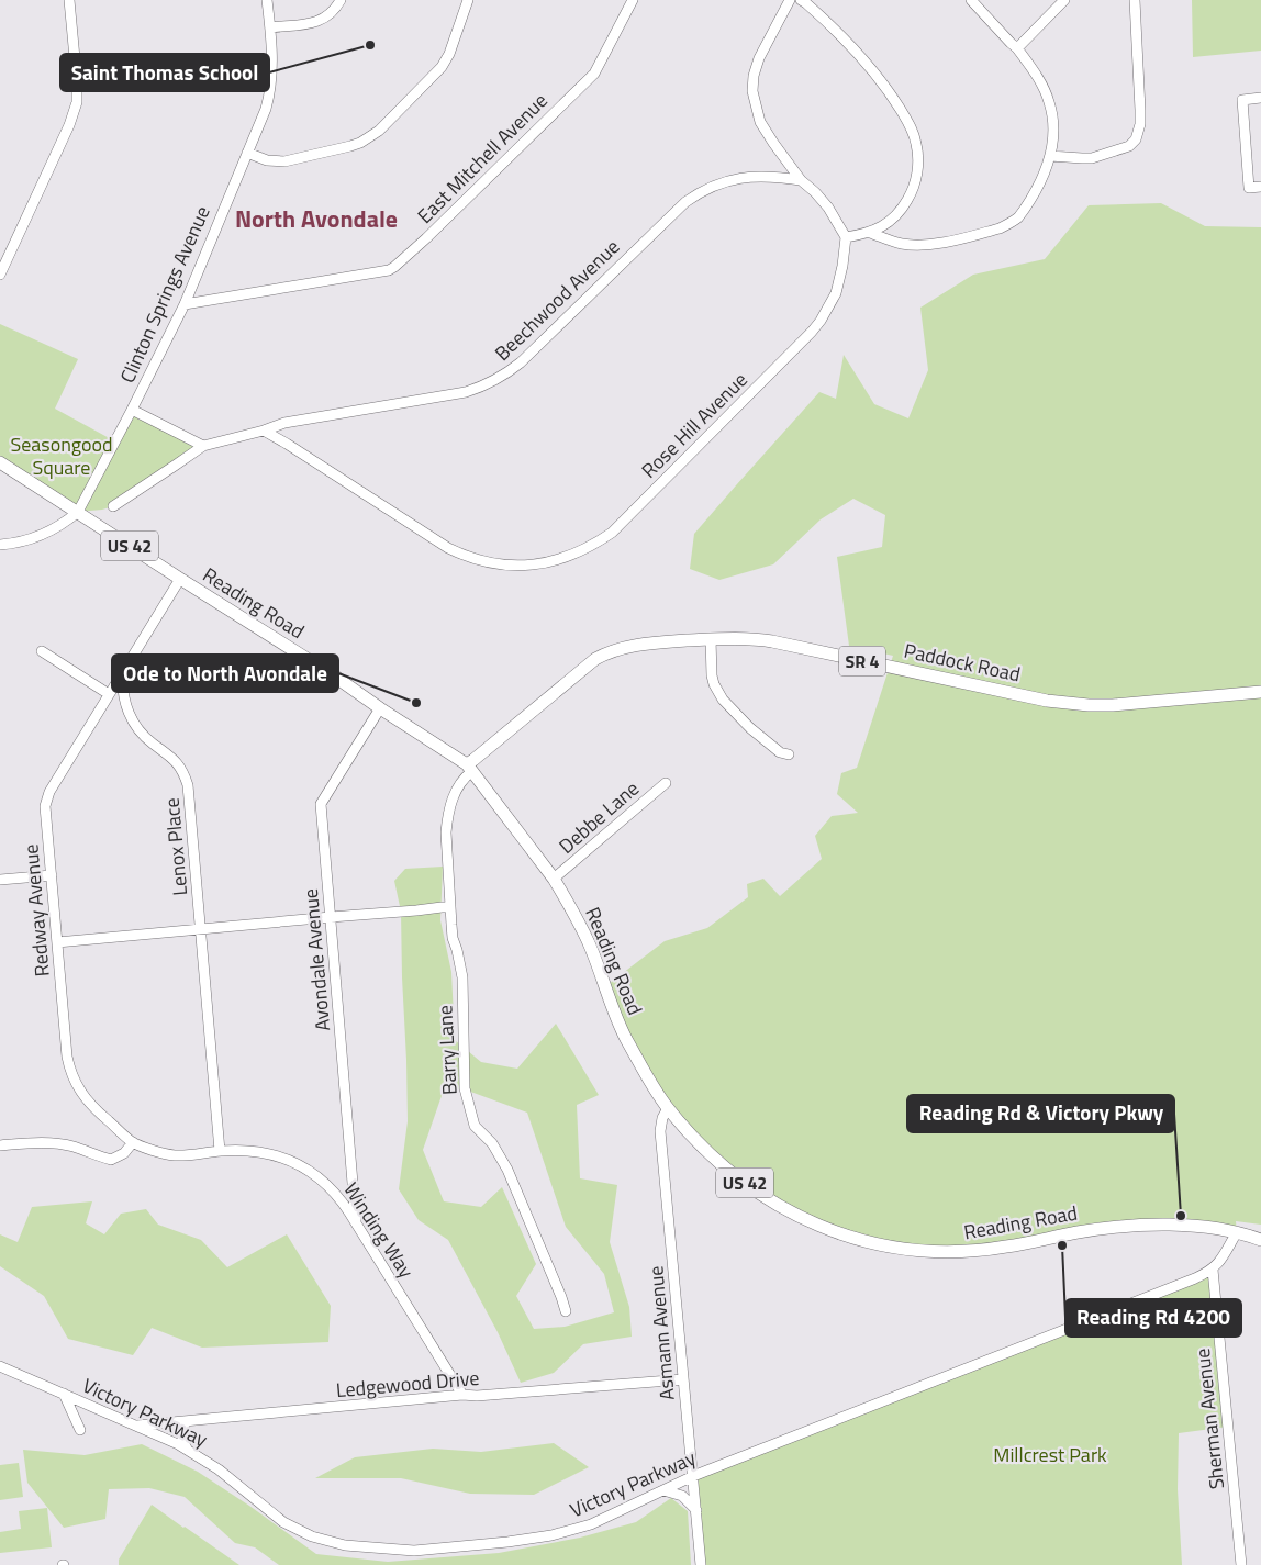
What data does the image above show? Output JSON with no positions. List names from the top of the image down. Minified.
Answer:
{"streets":{"main road":["US 42","Reading Road","SR 4","Paddock Road"],"street":["East Mitchell Avenue","Clinton Springs Avenue","Beechwood Avenue","Rose Hill Avenue","Debbe Lane","Lenox Place","Redway Avenue","Avondale Avenue","Barry Lane","Winding Way","Asmann Avenue","Ledgewood Drive","Victory Parkway","Sherman Avenue"]},"crossings":[["East Mitchell Avenue","Clinton Springs Avenue"],["Clinton Springs Avenue","Reading Road"],["Beechwood Avenue","Rose Hill Avenue"],["Reading Road","Paddock Road"],["Reading Road","Debbe Lane"],["Reading Road","Avondale Avenue"],["Reading Road","Barry Lane"],["Reading Road","Asmann Avenue"],["Paddock Road","Barry Lane"],["Lenox Place","Redway Avenue"],["Lenox Place","Winding Way"],["Redway Avenue","Winding Way"],["Avondale Avenue","Winding Way"],["Winding Way","Ledgewood Drive"],["Asmann Avenue","Ledgewood Drive"],["Asmann Avenue","Victory Parkway"],["Ledgewood Drive","Victory Parkway"],["Victory Parkway","Sherman Avenue"]],"districts":["North Avondale"],"parks":["Seasongood Square","Millcrest Park"],"places":["Saint Thomas School","Ode to North Avondale","Reading Rd & Victory Pkwy","Reading Rd 4200"]}
